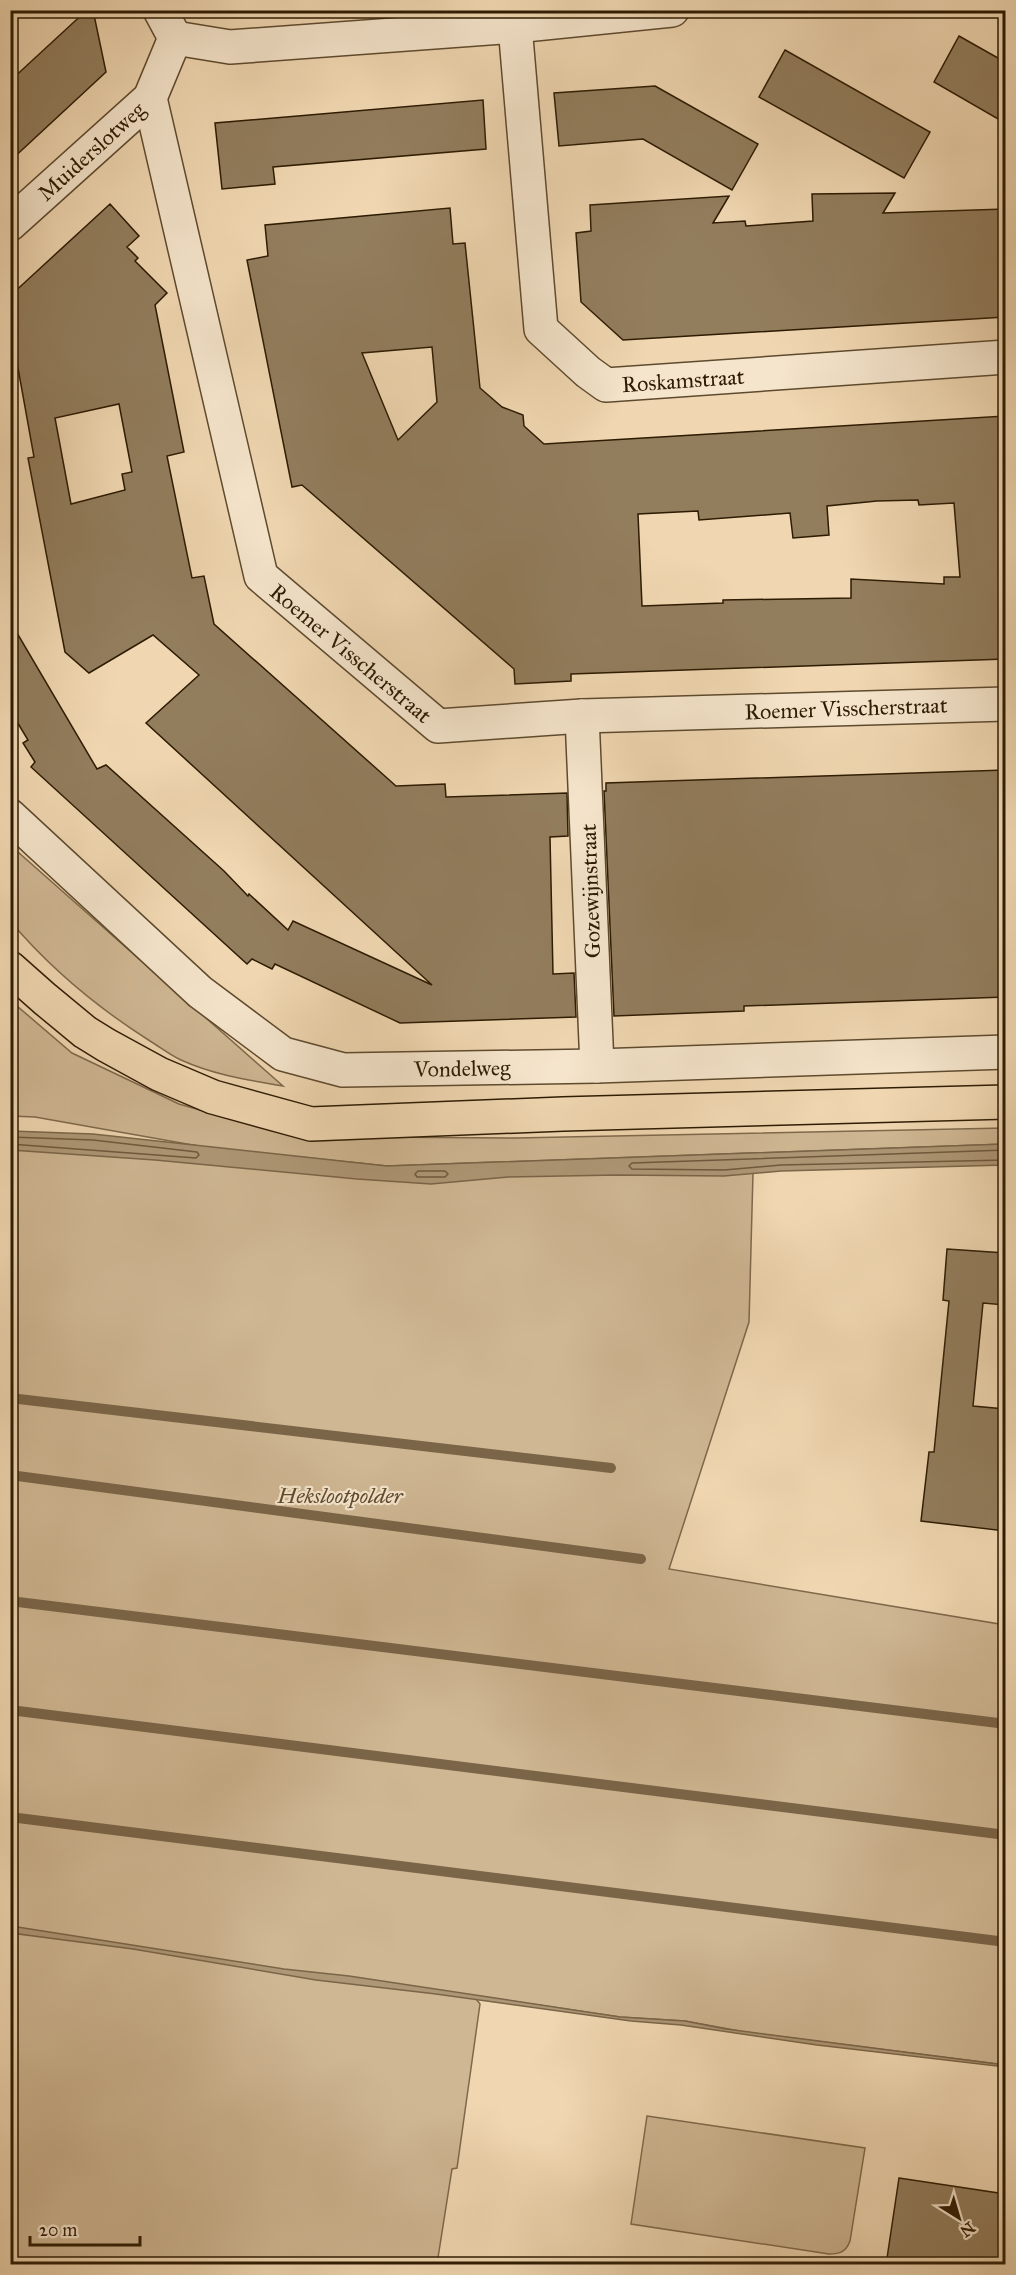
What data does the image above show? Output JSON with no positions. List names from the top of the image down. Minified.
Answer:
{"streets":{"street":["Muiderslotweg","Roskamstraat","Roemer Visscherstraat","Gozewijnstraat","Vondelweg"]},"crossings":[["Muiderslotweg","Roskamstraat"],["Muiderslotweg","Roemer Visscherstraat"],["Roemer Visscherstraat","Gozewijnstraat"],["Gozewijnstraat","Vondelweg"]],"parks":["Hekslootpolder"],"scale_bar":"20 m","north":"bottom right"}
